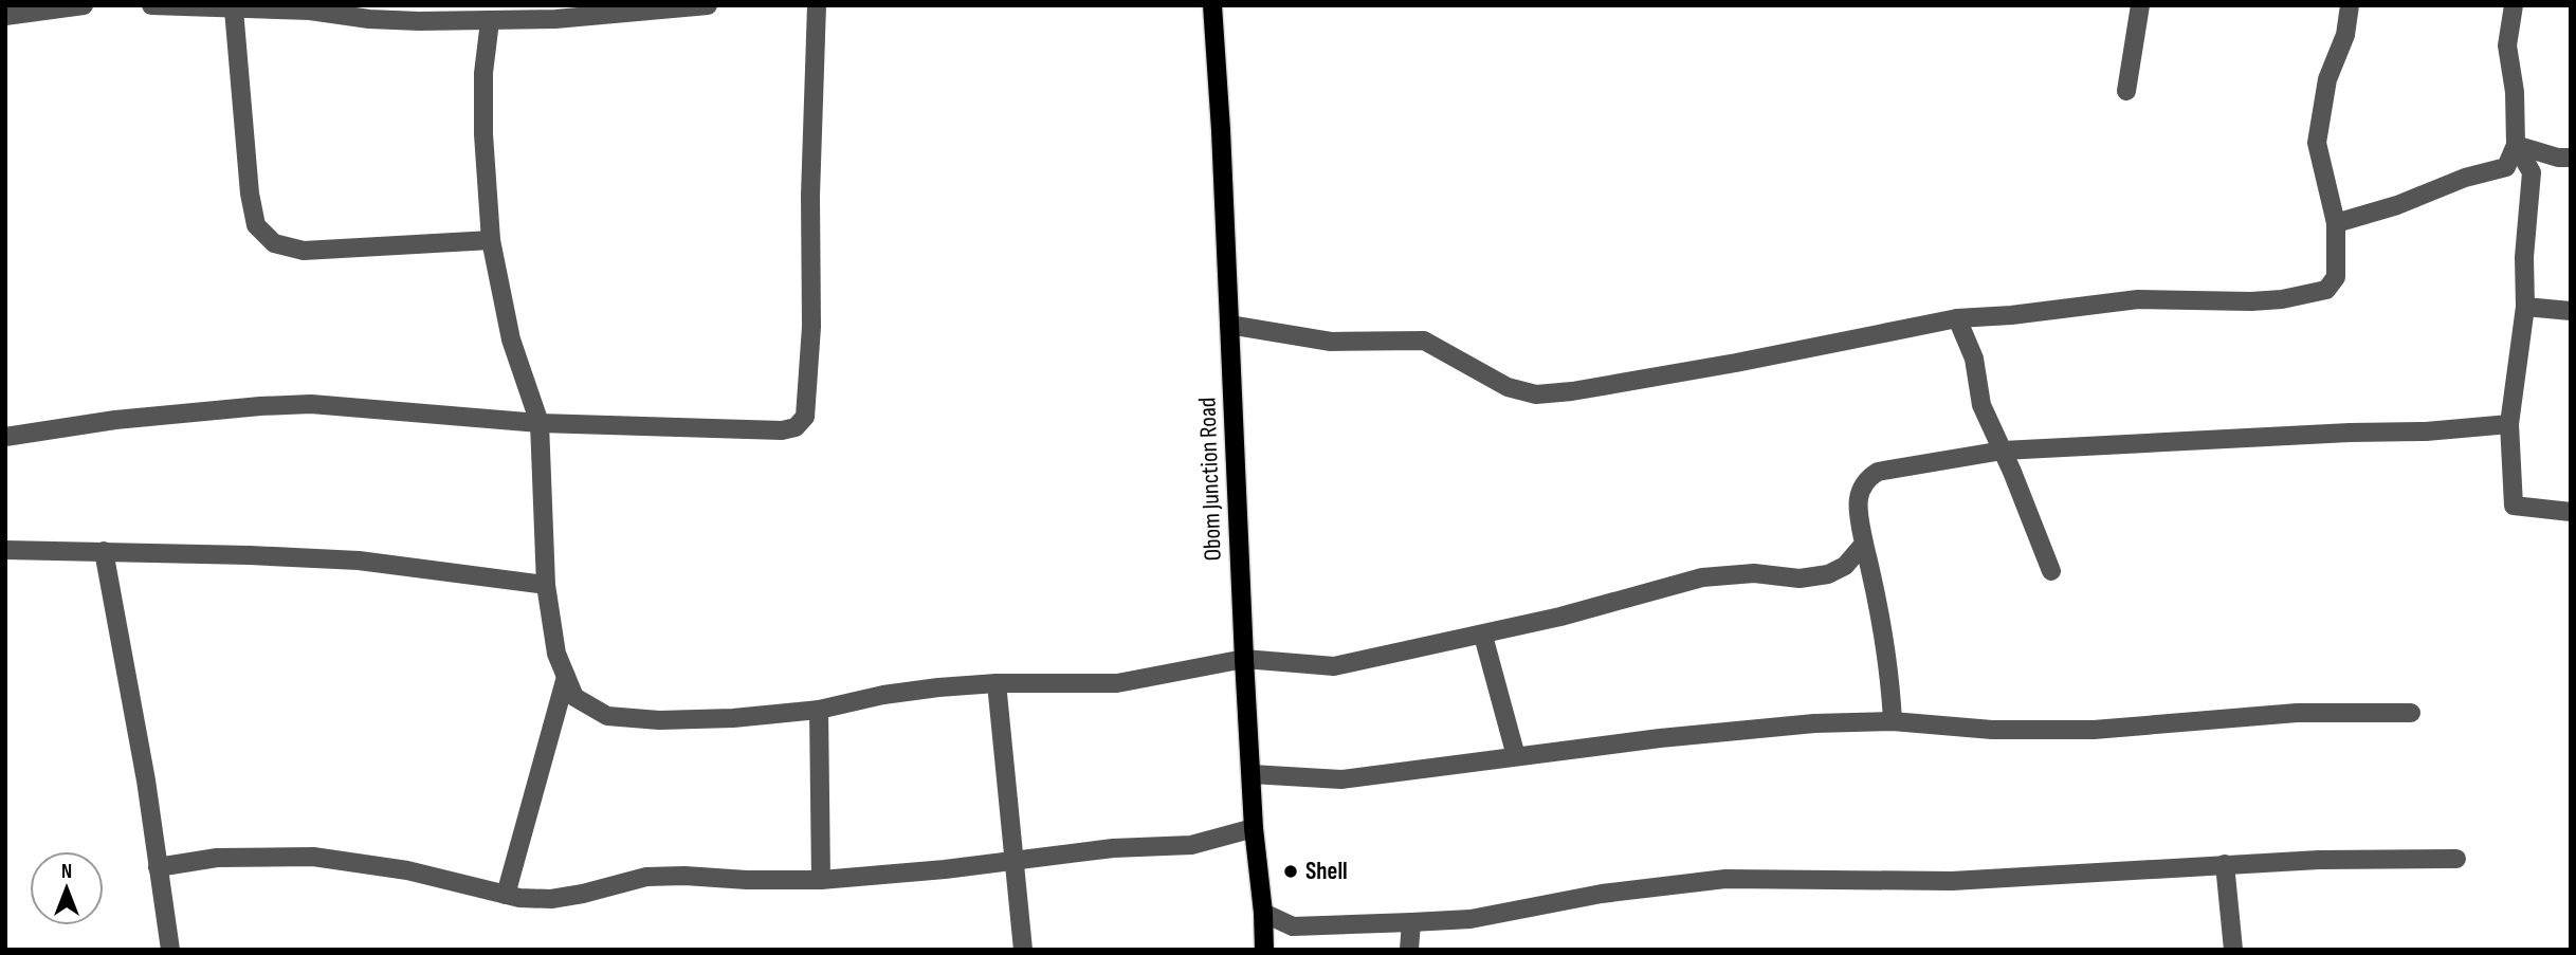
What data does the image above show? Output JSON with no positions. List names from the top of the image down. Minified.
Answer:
{"streets":{"main road":["Obom Junction Road"]},"places":["Shell"],"north":"top"}
